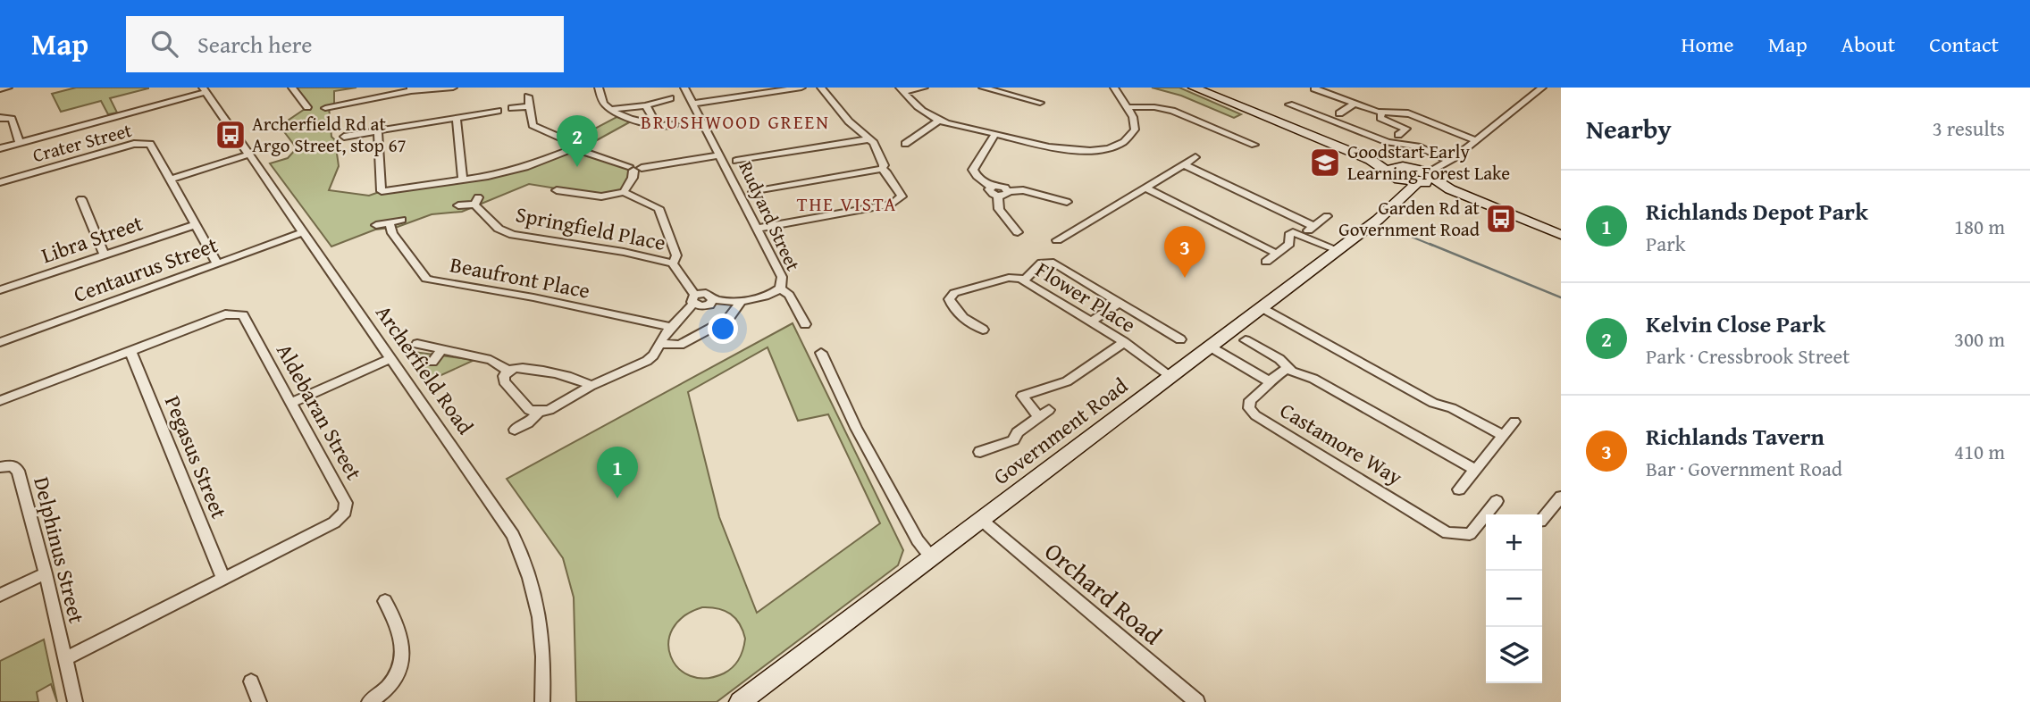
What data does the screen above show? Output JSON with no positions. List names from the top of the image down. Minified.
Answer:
{"streets":{"street":["Crater Street","Rudyard Street","Springfield Place","Libra Street","Centaurus Street","Beaufront Place","Flower Place","Archerfield Road","Aldebaran Street","Government Road","Castamore Way","Pegasus Street","Delphinus Street","Orchard Road"]},"crossings":[["Crater Street","Libra Street"],["Crater Street","Centaurus Street"],["Centaurus Street","Archerfield Road"],["Flower Place","Government Road"],["Aldebaran Street","Pegasus Street"],["Aldebaran Street","Delphinus Street"],["Government Road","Castamore Way"],["Government Road","Orchard Road"]],"districts":["BRUSHWOOD GREEN","THE VISTA"],"places":{"bus stop":["Archerfield Rd at Argo Street, stop 67","Garden Rd at Government Road"],"school or university":["Goodstart Early Learning Forest Lake"]},"page":{"header":"Map","search":"Search here","nav":["Home","Map","About","Contact"],"heading":["Nearby","3 results"],"pins":["2","3","1"],"list":[{"mark":"1","name":"Richlands Depot Park","note":"Park","value":"180 m"},{"mark":"2","name":"Kelvin Close Park","note":"Park · Cressbrook Street","value":"300 m"},{"mark":"3","name":"Richlands Tavern","note":"Bar · Government Road","value":"410 m"}],"map_buttons":["+","−"]}}
